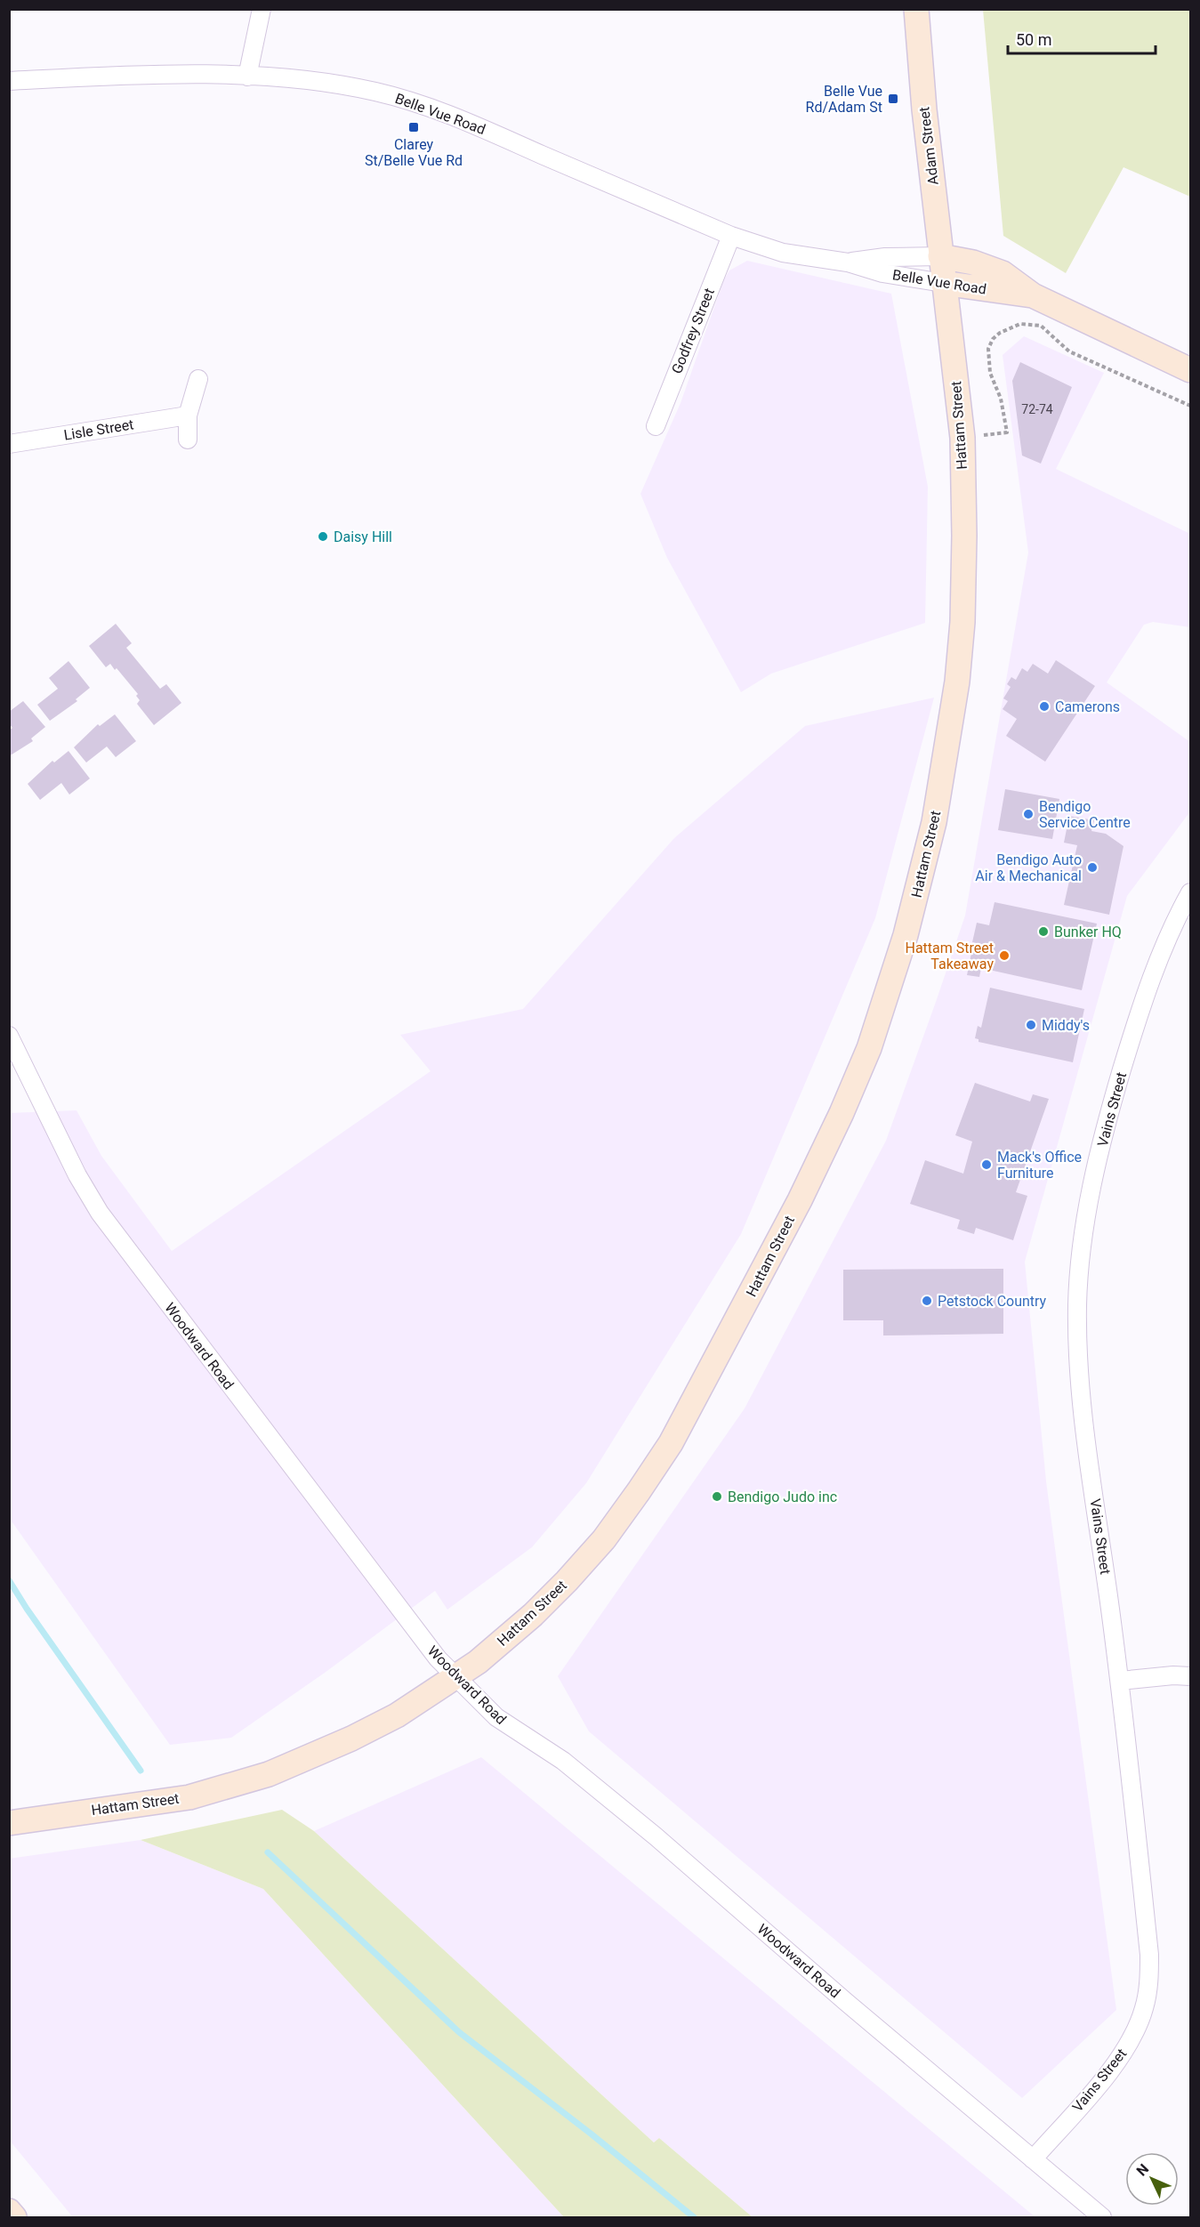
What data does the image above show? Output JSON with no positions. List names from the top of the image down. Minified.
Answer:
{"streets":{"main road":["Belle Vue Road","Adam Street","Hattam Street"],"street":["Godfrey Street","Lisle Street","Vains Street","Woodward Road"]},"crossings":[["Belle Vue Road","Adam Street"],["Belle Vue Road","Godfrey Street"],["Belle Vue Road","Hattam Street"],["Adam Street","Hattam Street"],["Hattam Street","Woodward Road"],["Vains Street","Woodward Road"]],"places":{"transit":["Belle Vue Rd/Adam St","Clarey St/Belle Vue Rd"],"other":["Daisy Hill","Camerons","Bendigo Service Centre","Bendigo Auto Air & Mechanical","Bunker HQ","Hattam Street Takeaway","Middy's","Mack's Office Furniture","Petstock Country","Bendigo Judo inc"]},"house_numbers":["72-74"],"scale_bar":"50 m","north":"top left"}
